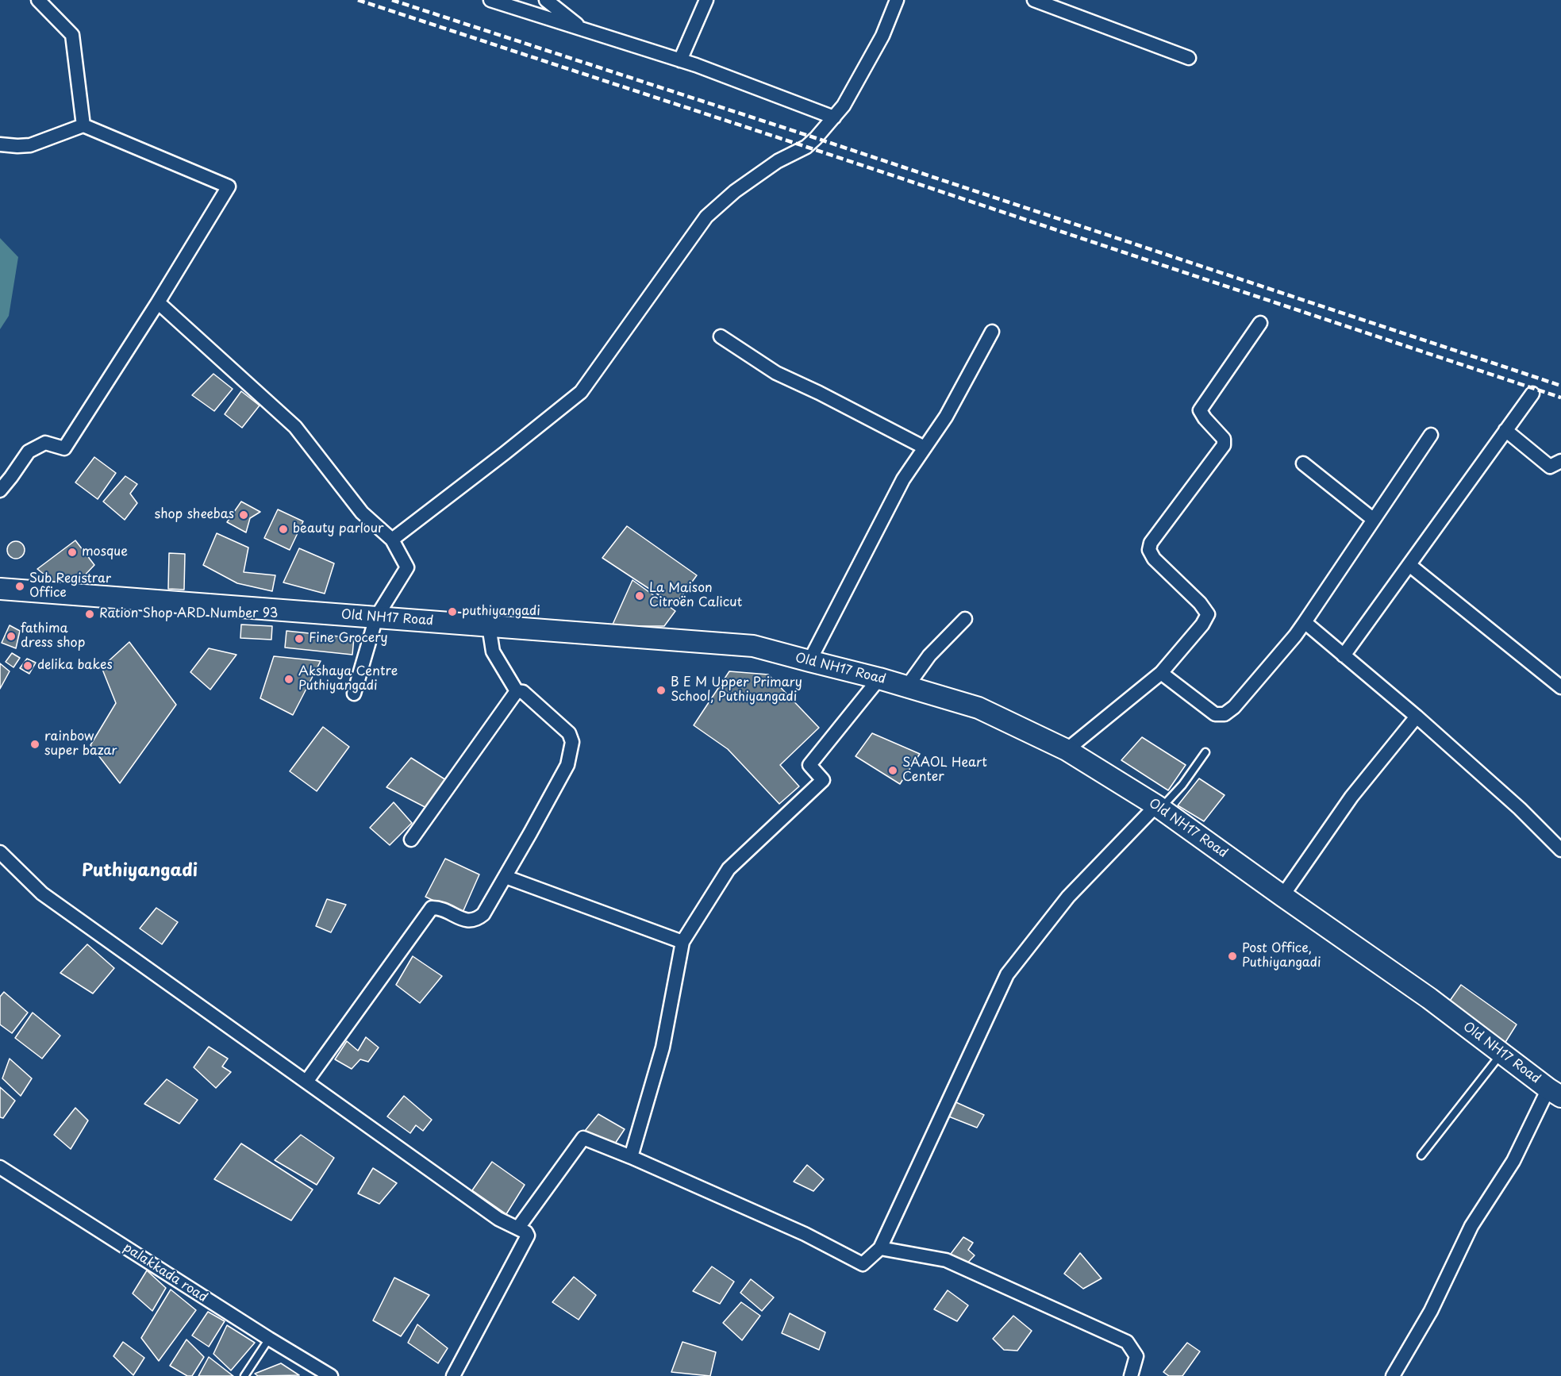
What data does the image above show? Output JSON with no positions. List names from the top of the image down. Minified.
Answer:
{"streets":{"main road":["Old NH17 Road"],"street":["palakkada road"]},"districts":["Puthiyangadi"],"places":["shop sheebas","beauty parlour","mosque","Sub Registrar Office","La Maison Citroën Calicut","puthiyangadi","Ration Shop ARD Number 93","fathima dress shop","Fine Grocery","delika bakes","Akshaya Centre Puthiyangadi","B E M Upper Primary School, Puthiyangadi","rainbow super bazar","SAAOL Heart Center","Post Office, Puthiyangadi"]}
